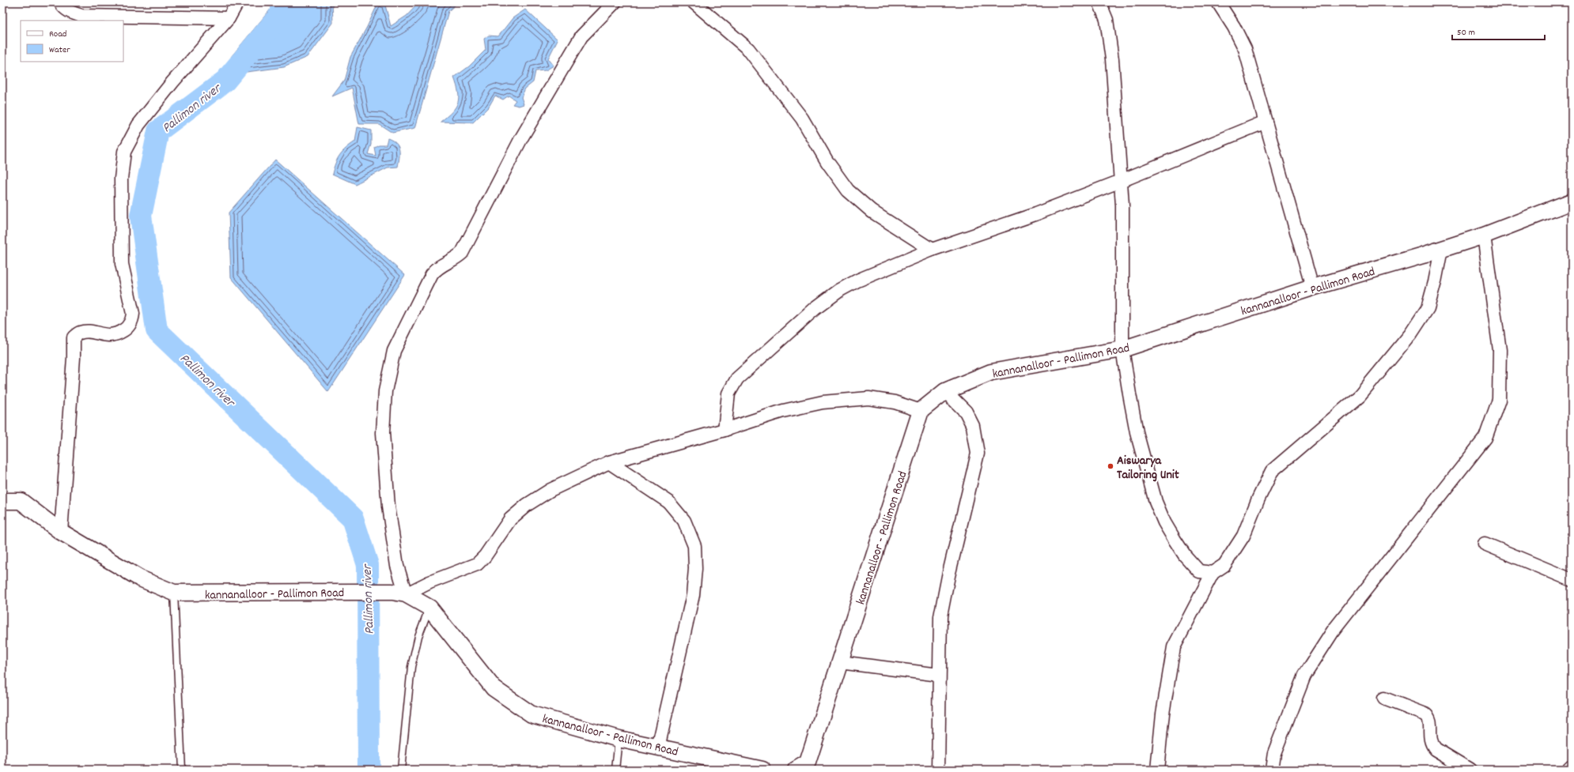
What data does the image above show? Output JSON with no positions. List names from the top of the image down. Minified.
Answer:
{"streets":{"street":["kannanalloor - Pallimon Road"]},"water":["Pallimon river"],"places":["Aiswarya Tailoring Unit"],"legend":["Road","Water"],"scale_bar":"50 m"}
